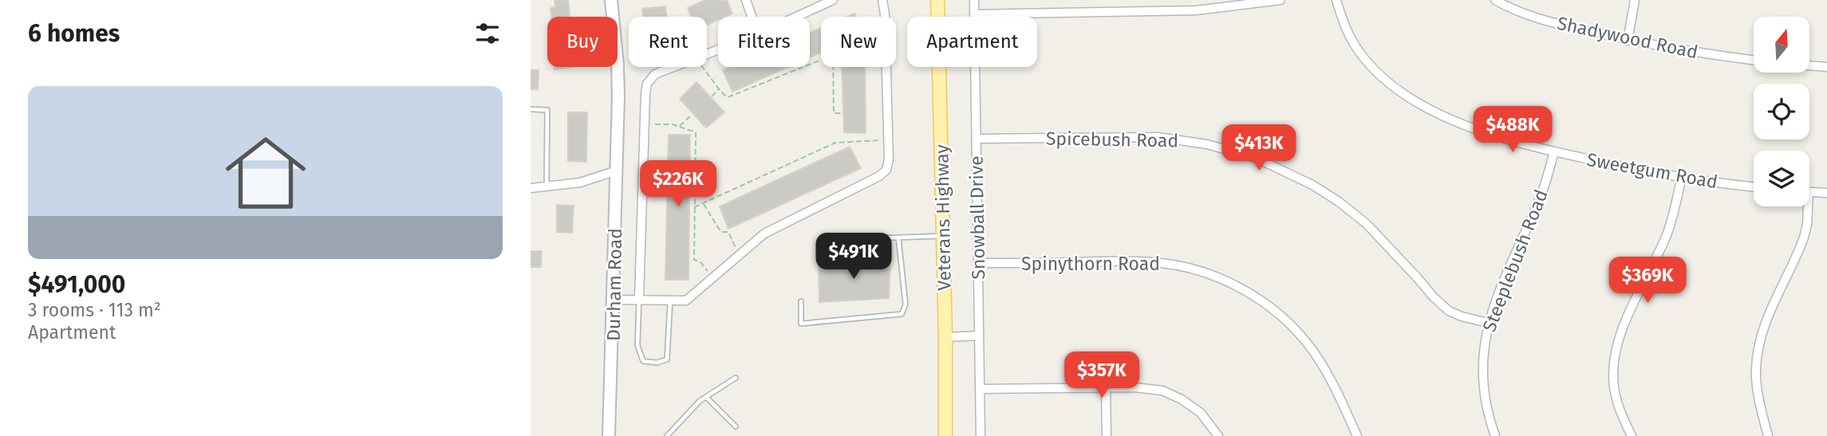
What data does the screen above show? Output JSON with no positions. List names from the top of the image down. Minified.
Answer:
{"streets":{"main road":["Veterans Highway","Durham Road"],"street":["Shadywood Road","Spicebush Road","Sweetgum Road","Snowball Drive","Steeplebush Road","Spinythorn Road"]},"crossings":[["Spicebush Road","Snowball Drive"],["Spicebush Road","Steeplebush Road"],["Sweetgum Road","Steeplebush Road"],["Snowball Drive","Spinythorn Road"]],"north":"top","page":{"heading":"6 homes","chip":["Buy","Rent","Filters","New","Apartment"],"list":[{"name":"$491,000","note":"3 rooms · 113 m² · Apartment"}],"price":["$488K","$413K","$226K","$491K","$369K","$357K"]}}
